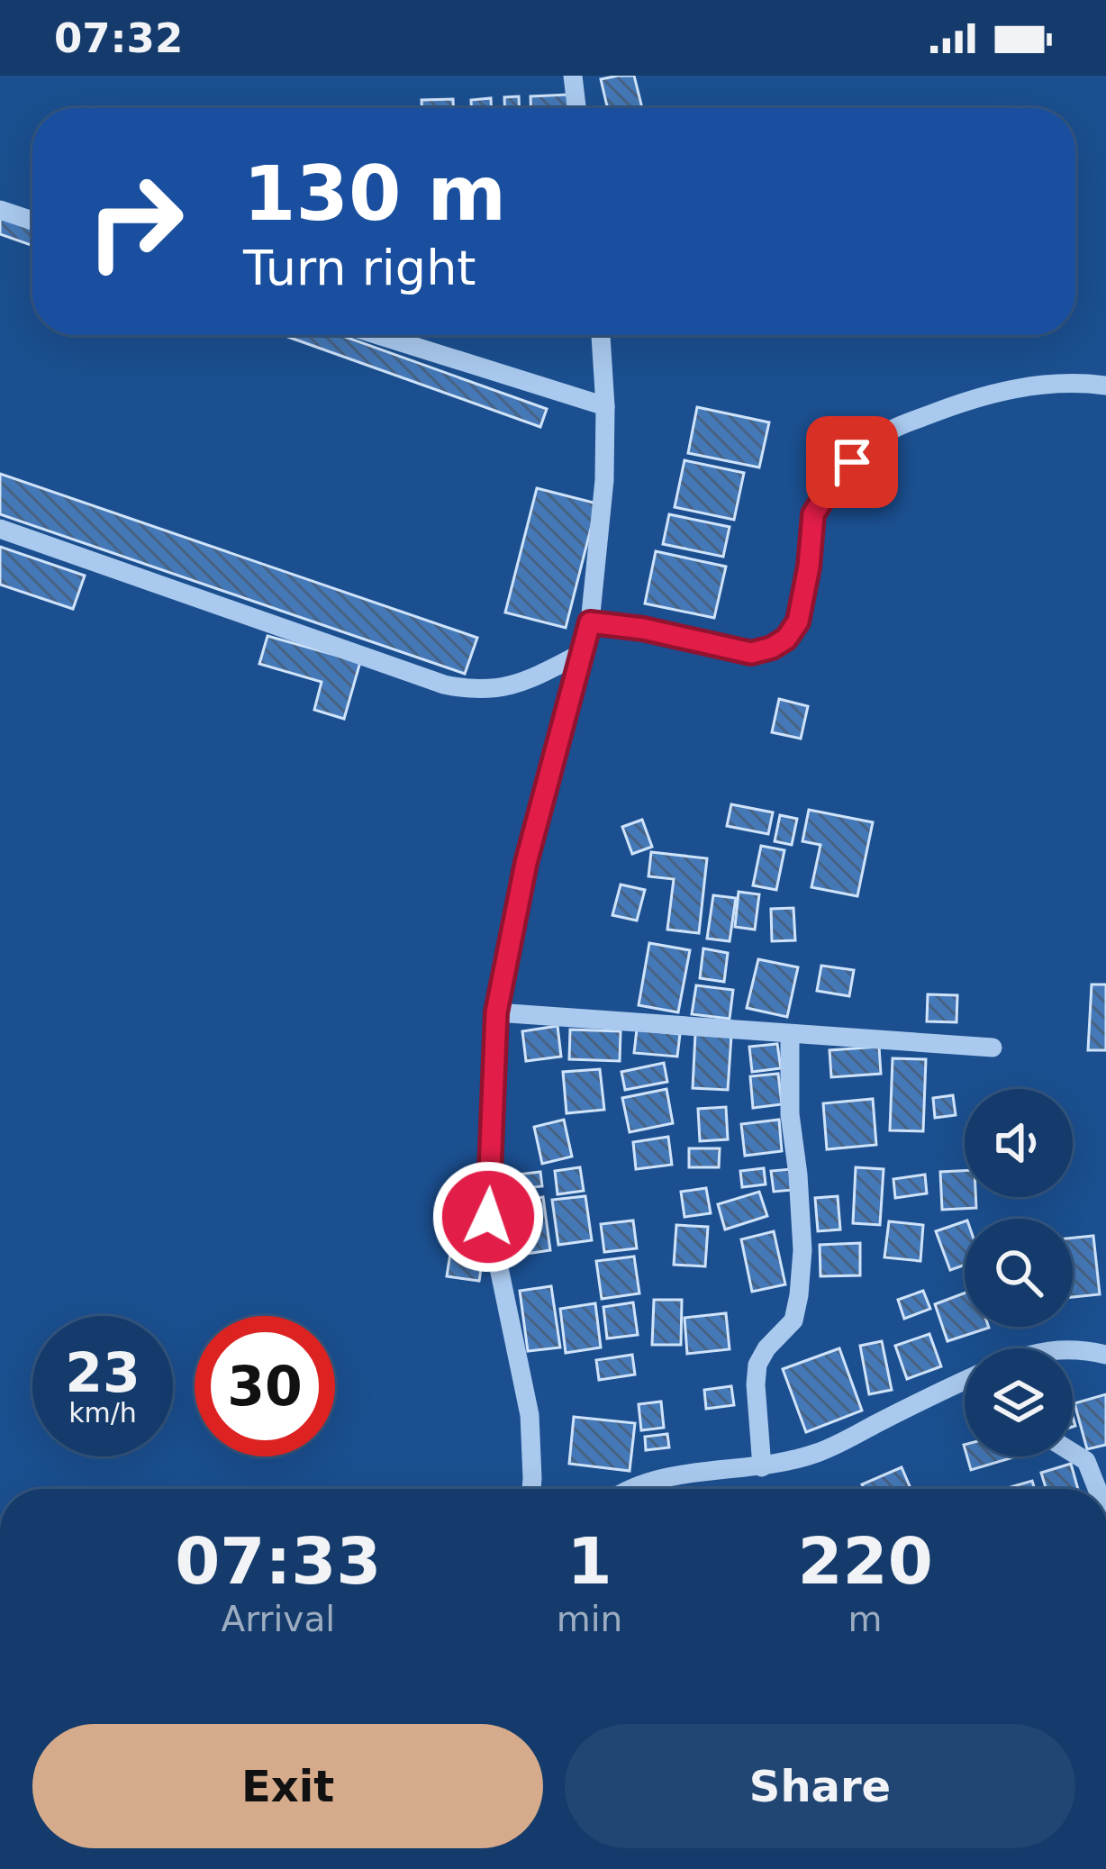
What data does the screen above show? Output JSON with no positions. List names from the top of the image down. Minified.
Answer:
{"page":{"status":"07:32","turn":["130 m","Turn right"],"speed":"23 km/h","limit":"30","eta":["07:33","Arrival","1","min","220","m"],"buttons":["Exit","Share"]}}
